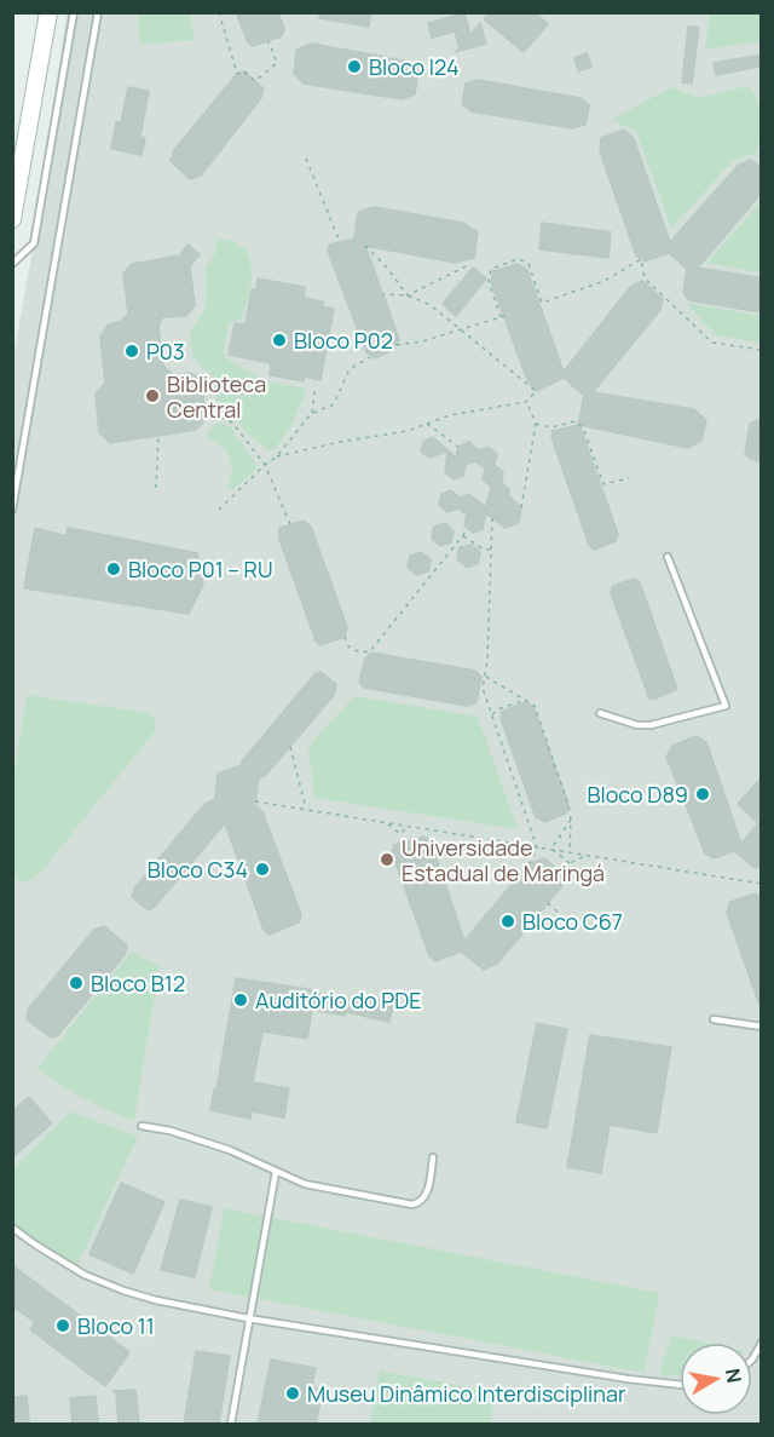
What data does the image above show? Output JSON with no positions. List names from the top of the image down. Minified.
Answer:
{"places":["Bloco I24","Bloco P02","P03","Biblioteca Central","Bloco P01 – RU","Bloco D89","Universidade Estadual de Maringá","Bloco C34","Bloco C67","Bloco B12","Auditório do PDE","Bloco 11","Museu Dinâmico Interdisciplinar"],"north":"right"}
